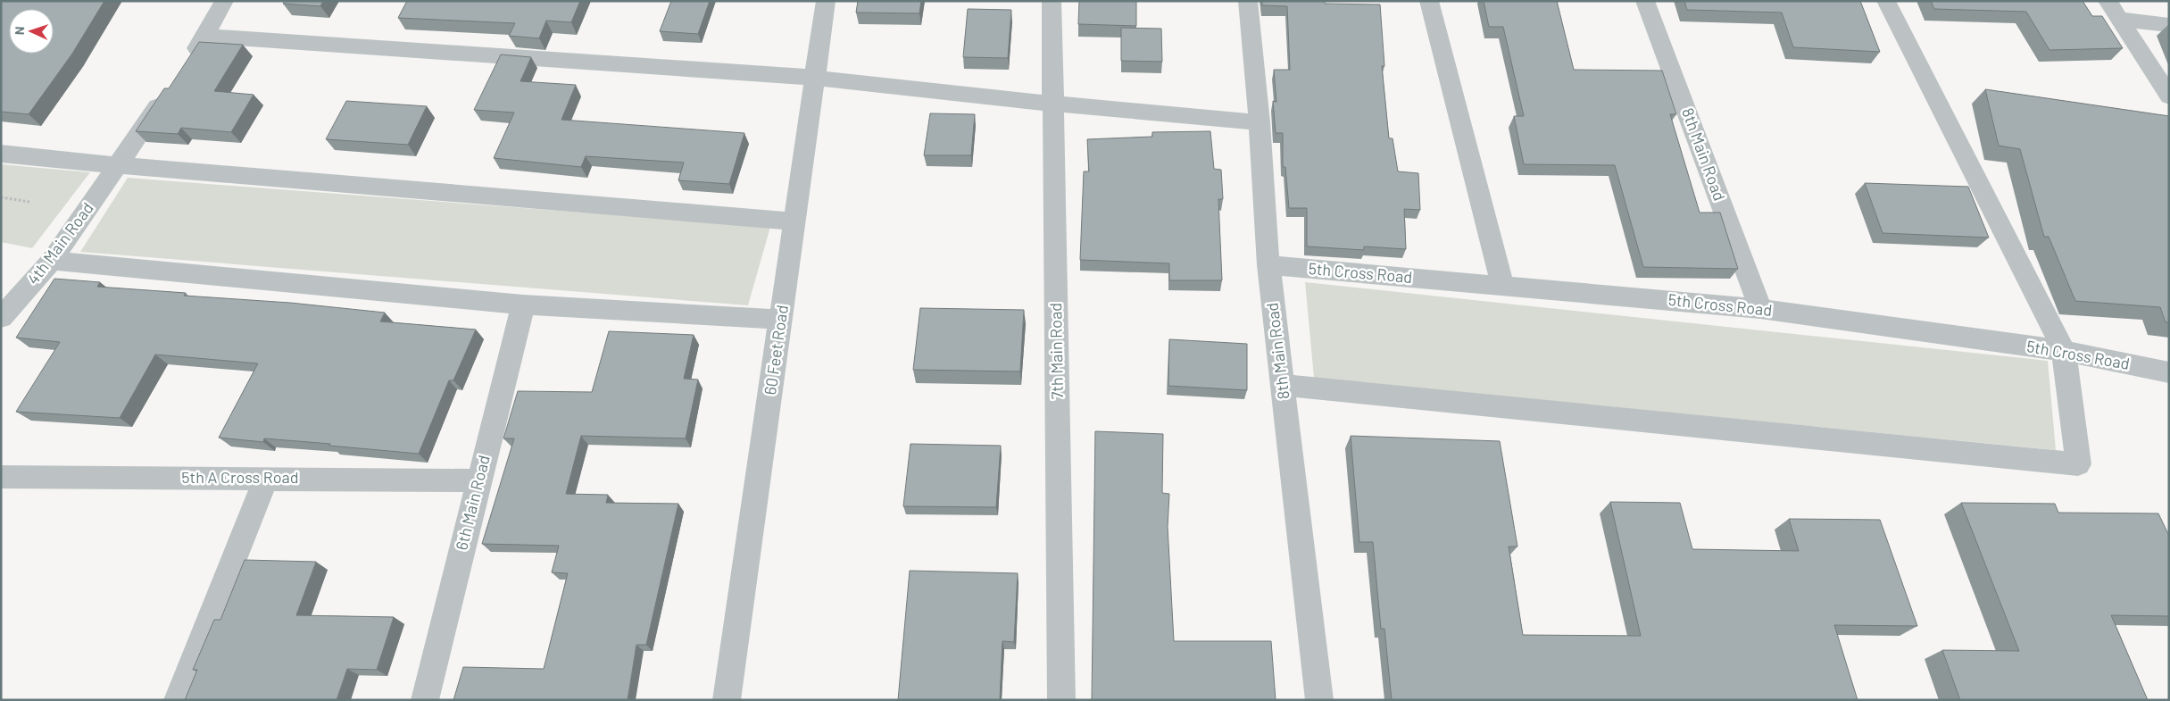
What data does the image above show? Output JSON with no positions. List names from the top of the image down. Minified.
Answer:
{"streets":{"street":["8th Main Road","4th Main Road","5th Cross Road","60 Feet Road","7th Main Road","5th A Cross Road","6th Main Road"]},"crossings":[["8th Main Road","5th Cross Road"],["5th A Cross Road","6th Main Road"]],"north":"left"}
